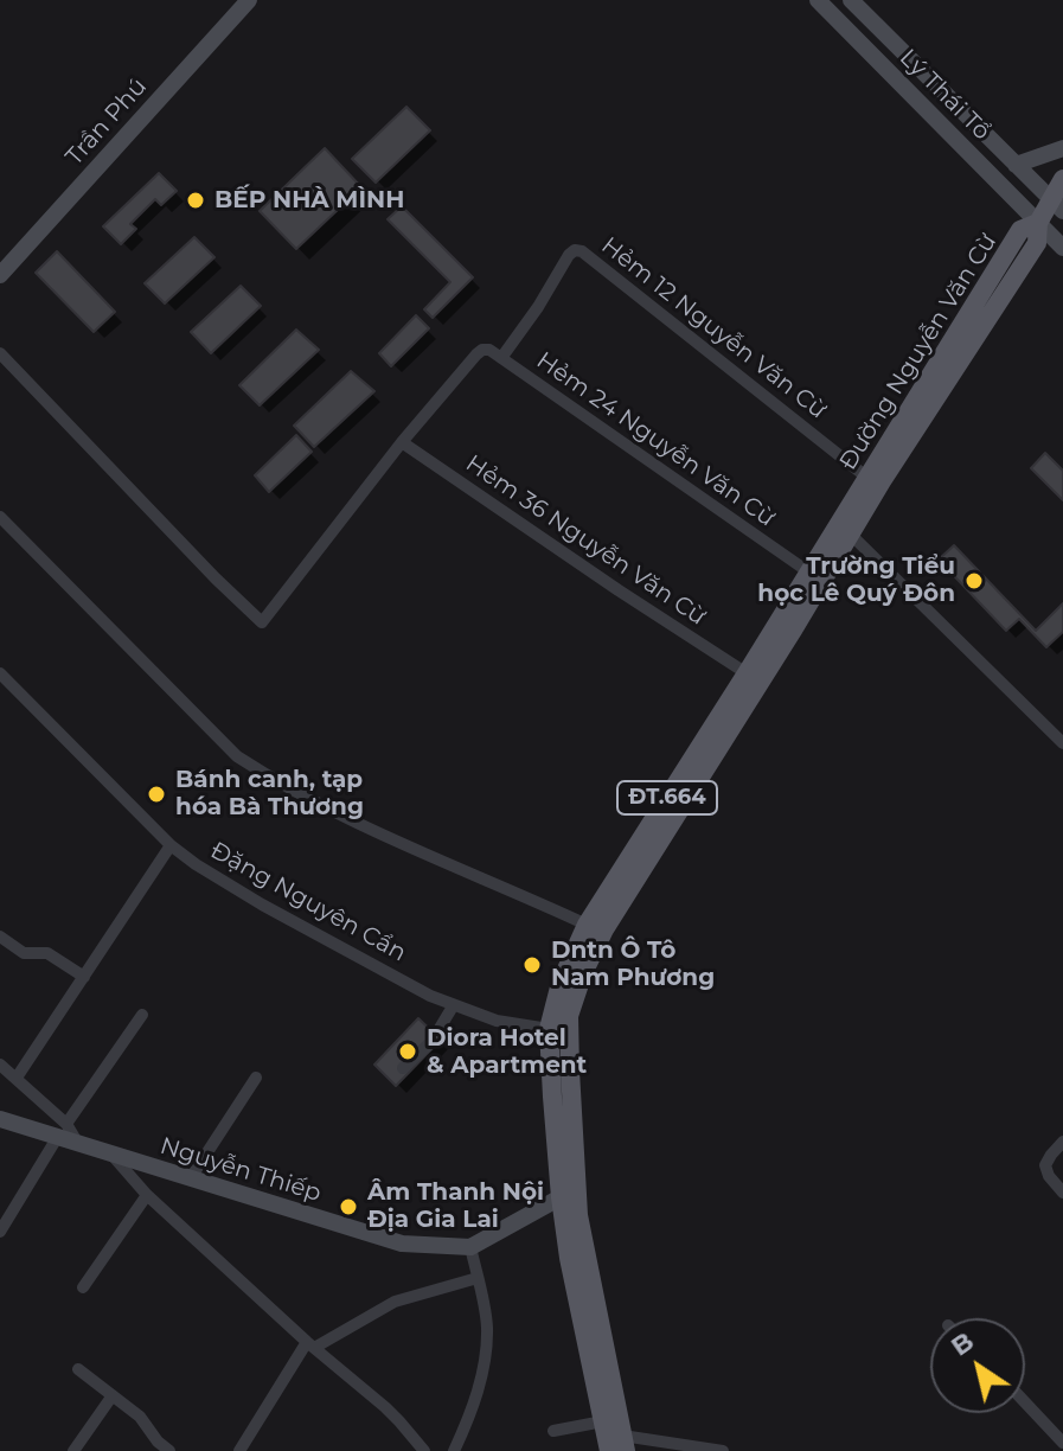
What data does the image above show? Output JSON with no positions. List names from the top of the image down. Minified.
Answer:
{"streets":{"main road":["Lý Thái Tổ","Trần Phú","Đường Nguyễn Văn Cừ","ĐT.664","Nguyễn Thiếp"],"street":["Hẻm 12 Nguyễn Văn Cừ","Hẻm 24 Nguyễn Văn Cừ","Hẻm 36 Nguyễn Văn Cừ","Đặng Nguyên Cẩn"]},"crossings":[["Lý Thái Tổ","Đường Nguyễn Văn Cừ"],["Lý Thái Tổ","ĐT.664"],["Hẻm 12 Nguyễn Văn Cừ","Đường Nguyễn Văn Cừ"],["Hẻm 12 Nguyễn Văn Cừ","Hẻm 24 Nguyễn Văn Cừ"],["Đường Nguyễn Văn Cừ","Hẻm 24 Nguyễn Văn Cừ"],["Đường Nguyễn Văn Cừ","Hẻm 36 Nguyễn Văn Cừ"],["Đường Nguyễn Văn Cừ","ĐT.664"],["Đường Nguyễn Văn Cừ","Đặng Nguyên Cẩn"],["Hẻm 24 Nguyễn Văn Cừ","Hẻm 36 Nguyễn Văn Cừ"]],"places":["BẾP NHÀ MÌNH","Trường Tiểu học Lê Quý Đôn","Bánh canh, tạp hóa Bà Thương","Dntn Ô Tô Nam Phương","Diora Hotel & Apartment","Âm Thanh Nội Địa Gia Lai"],"north":"top left"}
